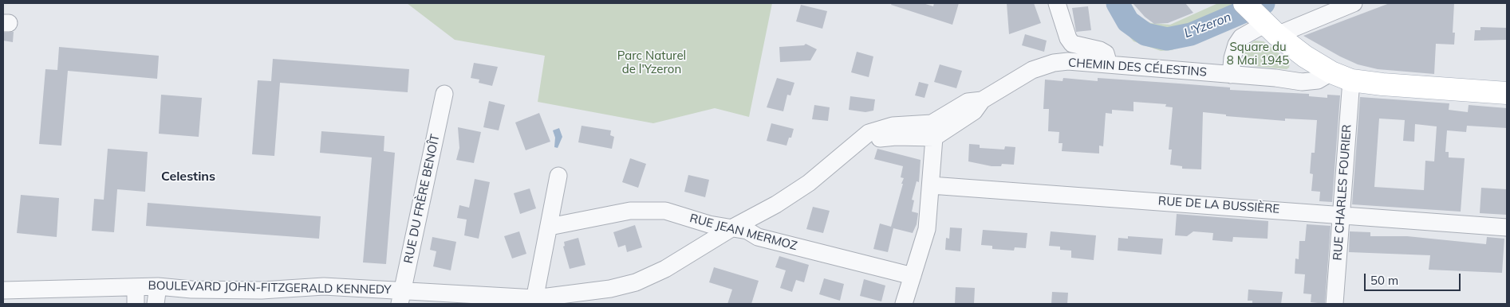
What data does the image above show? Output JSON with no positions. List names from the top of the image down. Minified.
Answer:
{"streets":{"street":["CHEMIN DES CÉLESTINS","RUE CHARLES FOURIER","RUE DU FRÈRE BENOÎT","RUE DE LA BUSSIÈRE","RUE JEAN MERMOZ","BOULEVARD JOHN-FITZGERALD KENNEDY"]},"crossings":[["CHEMIN DES CÉLESTINS","BOULEVARD JOHN-FITZGERALD KENNEDY"],["RUE CHARLES FOURIER","RUE DE LA BUSSIÈRE"],["RUE DU FRÈRE BENOÎT","BOULEVARD JOHN-FITZGERALD KENNEDY"],["RUE JEAN MERMOZ","BOULEVARD JOHN-FITZGERALD KENNEDY"]],"districts":["Celestins"],"water":["L'Yzeron"],"parks":["Square du 8 Mai 1945","Parc Naturel de l'Yzeron"],"scale_bar":"50 m"}
